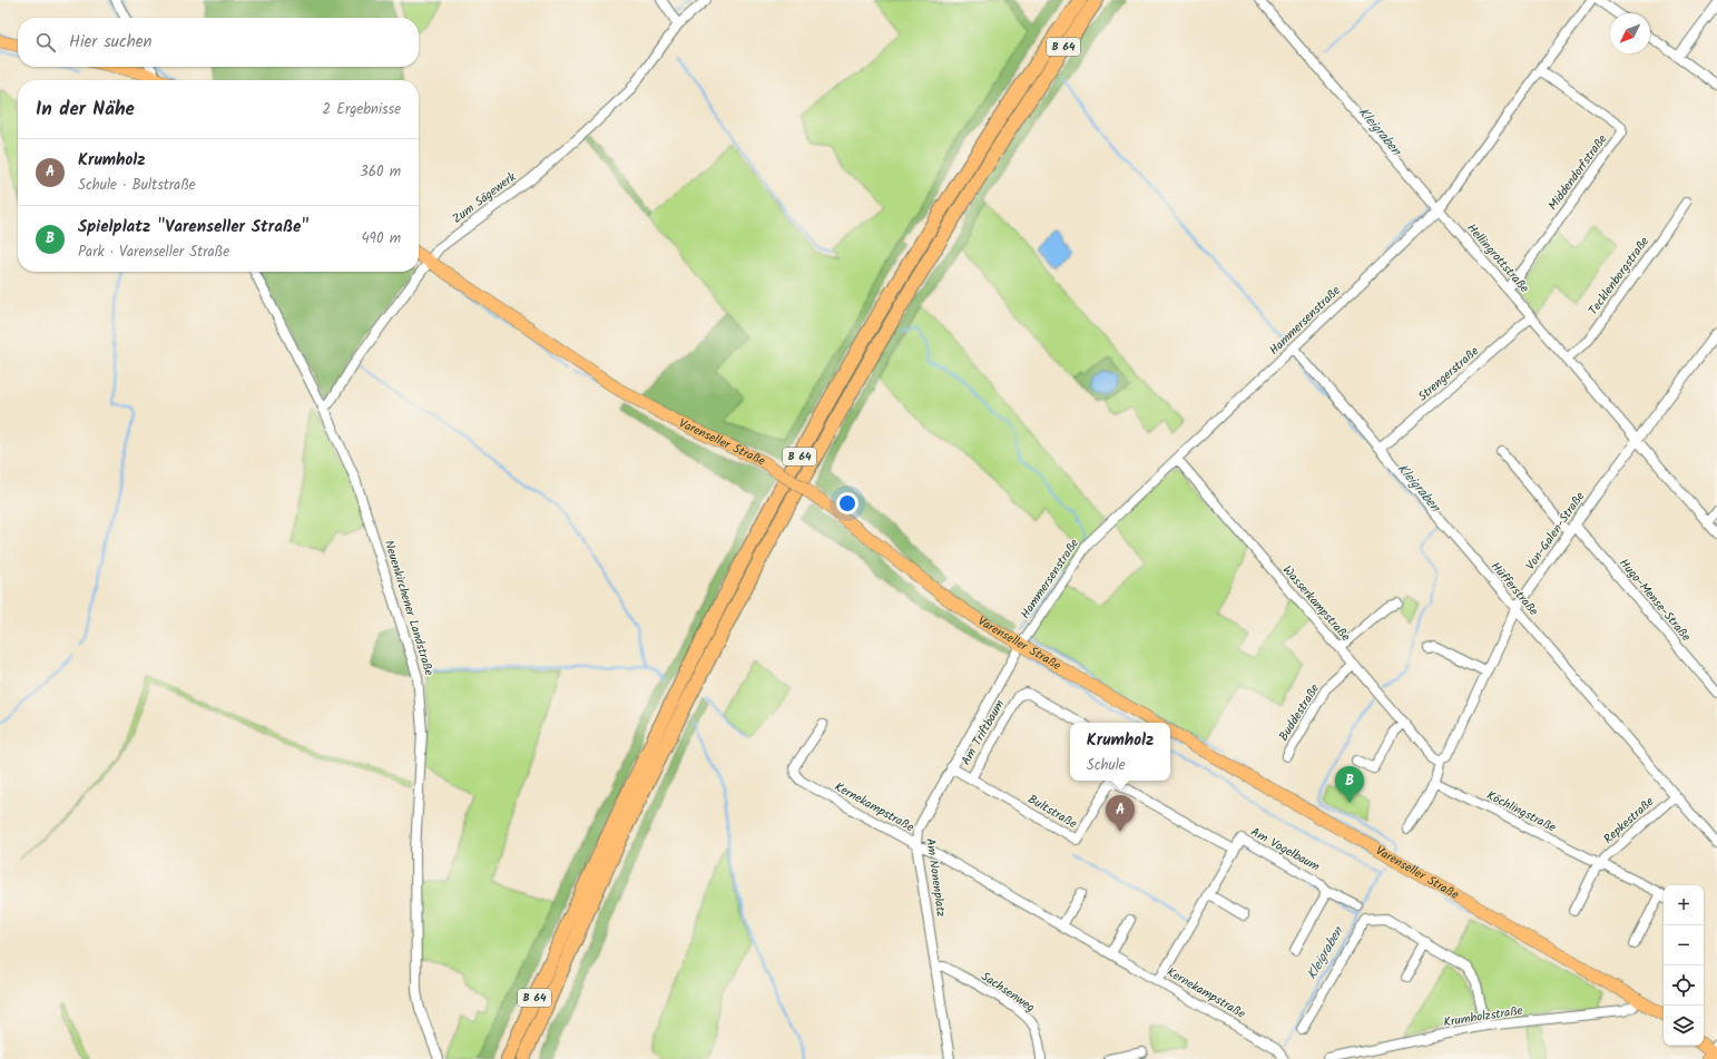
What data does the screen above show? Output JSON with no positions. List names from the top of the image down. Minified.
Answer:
{"streets":{"highway":["B 64"],"main road":["Varenseller Straße"],"street":["Middendorfstraße","Zum Sägewerk","Hellingrottstraße","Tecklenborgstraße","Hammersenstraße","Strengerstraße","Von-Galen-Straße","Hüfferstraße","Hugo-Mense-Straße","Wasserkampstraße","Neuenkirchener Landstraße","Buddestraße","Am Triftbaum","Kernekampstraße","Bultstraße","Köchlingstraße","Repkestraße","Am Vogelbaum","Am Nonenplatz","Sachsenweg","Krumholzstraße"]},"crossings":[["Middendorfstraße","Hellingrottstraße"],["Middendorfstraße","Hammersenstraße"],["Zum Sägewerk","Varenseller Straße"],["Zum Sägewerk","Neuenkirchener Landstraße"],["Hellingrottstraße","Tecklenborgstraße"],["Hellingrottstraße","Hammersenstraße"],["Hellingrottstraße","Strengerstraße"],["Hellingrottstraße","Von-Galen-Straße"],["Hammersenstraße","Varenseller Straße"],["Hammersenstraße","Hüfferstraße"],["Hammersenstraße","Wasserkampstraße"],["Hammersenstraße","Am Nonenplatz"],["Strengerstraße","Hüfferstraße"],["Varenseller Straße","Am Nonenplatz"],["Varenseller Straße","Krumholzstraße"],["Von-Galen-Straße","Hüfferstraße"],["Von-Galen-Straße","Hugo-Mense-Straße"],["Von-Galen-Straße","Wasserkampstraße"],["Von-Galen-Straße","Köchlingstraße"],["Hüfferstraße","Repkestraße"],["Wasserkampstraße","Buddestraße"],["Am Triftbaum","Bultstraße"],["Kernekampstraße","Am Vogelbaum"],["Kernekampstraße","Am Nonenplatz"],["Bultstraße","Am Vogelbaum"],["Bultstraße","Am Nonenplatz"],["Köchlingstraße","Repkestraße"],["Am Nonenplatz","Sachsenweg"]],"water":["Kleigraben"],"north":"bottom left","page":{"search":"Hier suchen","heading":["In der Nähe","2 Ergebnisse"],"list":[{"mark":"A","name":"Krumholz","note":"Schule · Bultstraße","value":"360 m"},{"mark":"B","name":"Spielplatz \"Varenseller Straße\"","note":"Park · Varenseller Straße","value":"490 m"}],"popup":["Krumholz","Schule"],"pins":["B","A"],"map_buttons":["+","−"]}}
